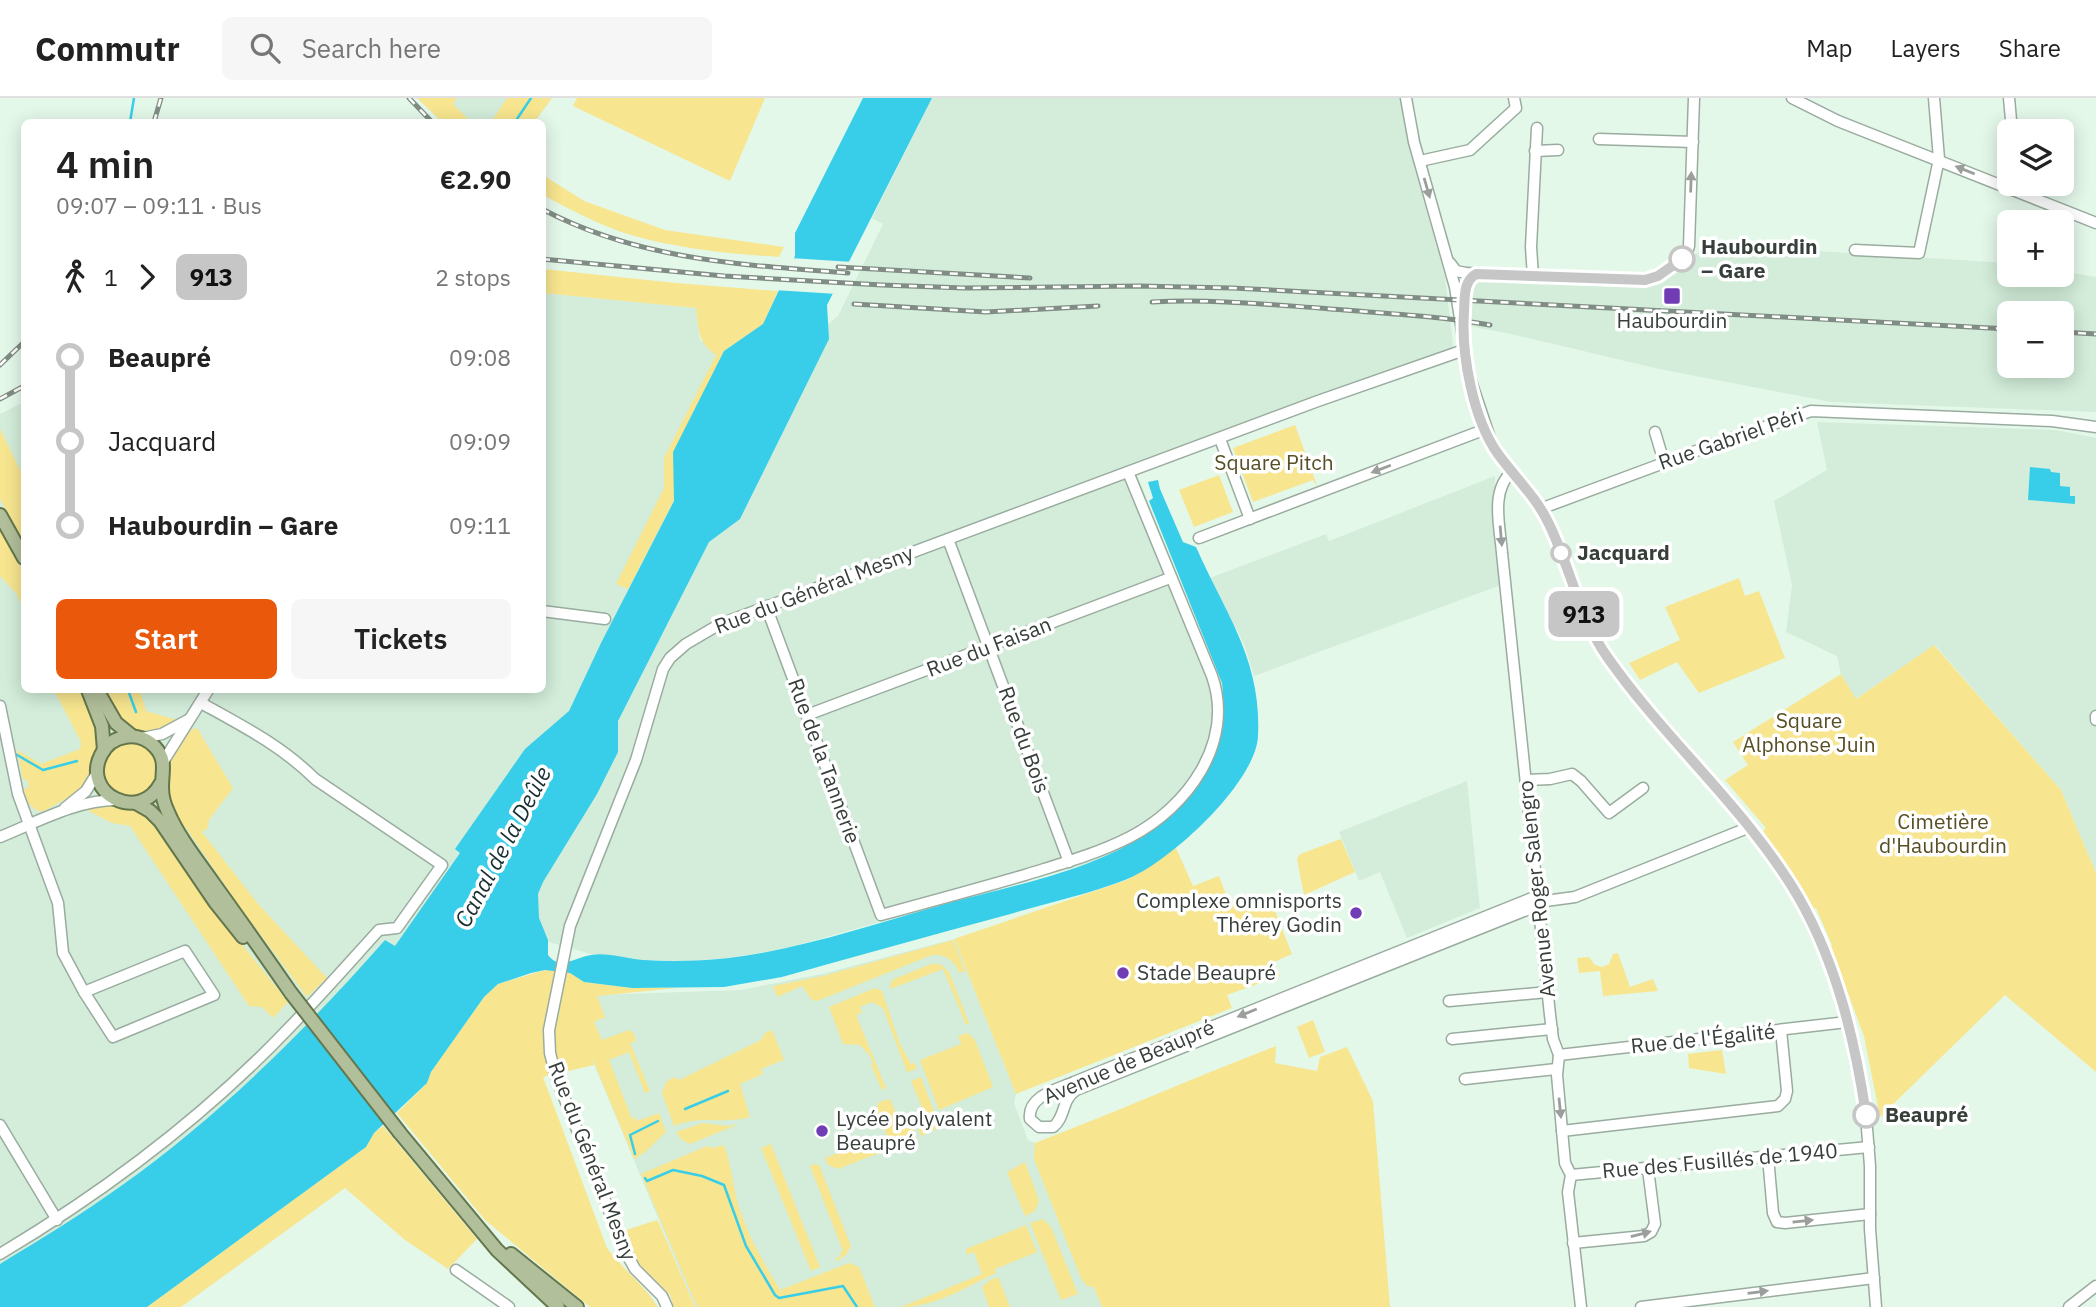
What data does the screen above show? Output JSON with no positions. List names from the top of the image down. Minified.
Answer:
{"streets":{"street":["Rue Gabriel Péri","Rue du Général Mesny","Rue du Faisan","Rue du Bois","Rue de la Tannerie","Avenue Roger Salengro","Rue de l'Égalité","Avenue de Beaupré","Rue des Fusillés de 1940"]},"crossings":[["Rue du Général Mesny","Rue du Bois"],["Rue du Général Mesny","Rue de la Tannerie"],["Rue du Faisan","Rue du Bois"],["Rue du Faisan","Rue de la Tannerie"],["Rue du Bois","Rue de la Tannerie"],["Avenue Roger Salengro","Rue de l'Égalité"],["Avenue Roger Salengro","Avenue de Beaupré"],["Avenue Roger Salengro","Rue des Fusillés de 1940"]],"one_way":["Avenue Roger Salengro"],"water":["Canal de la Deûle"],"parks":["Square Pitch","Square Alphonse Juin","Cimetière d'Haubourdin"],"places":{"other":["Haubourdin – Gare","Jacquard","Complexe omnisports Thérey Godin","Stade Beaupré","Beaupré","Lycée polyvalent Beaupré"],"transit":["Haubourdin"]},"lines":["bus line 913"],"page":{"header":"Commutr","search":"Search here","nav":["Map","Layers","Share"],"on_map":"913","map_buttons":["+","−"],"heading":["4 min","09:07 – 09:11 · Bus","€2.90"],"legs":["1","913","2 stops"],"list":[{"name":"Beaupré","value":"09:08"},{"name":"Jacquard","value":"09:09"},{"name":"Haubourdin – Gare","value":"09:11"}],"buttons":["Start","Tickets"]}}
